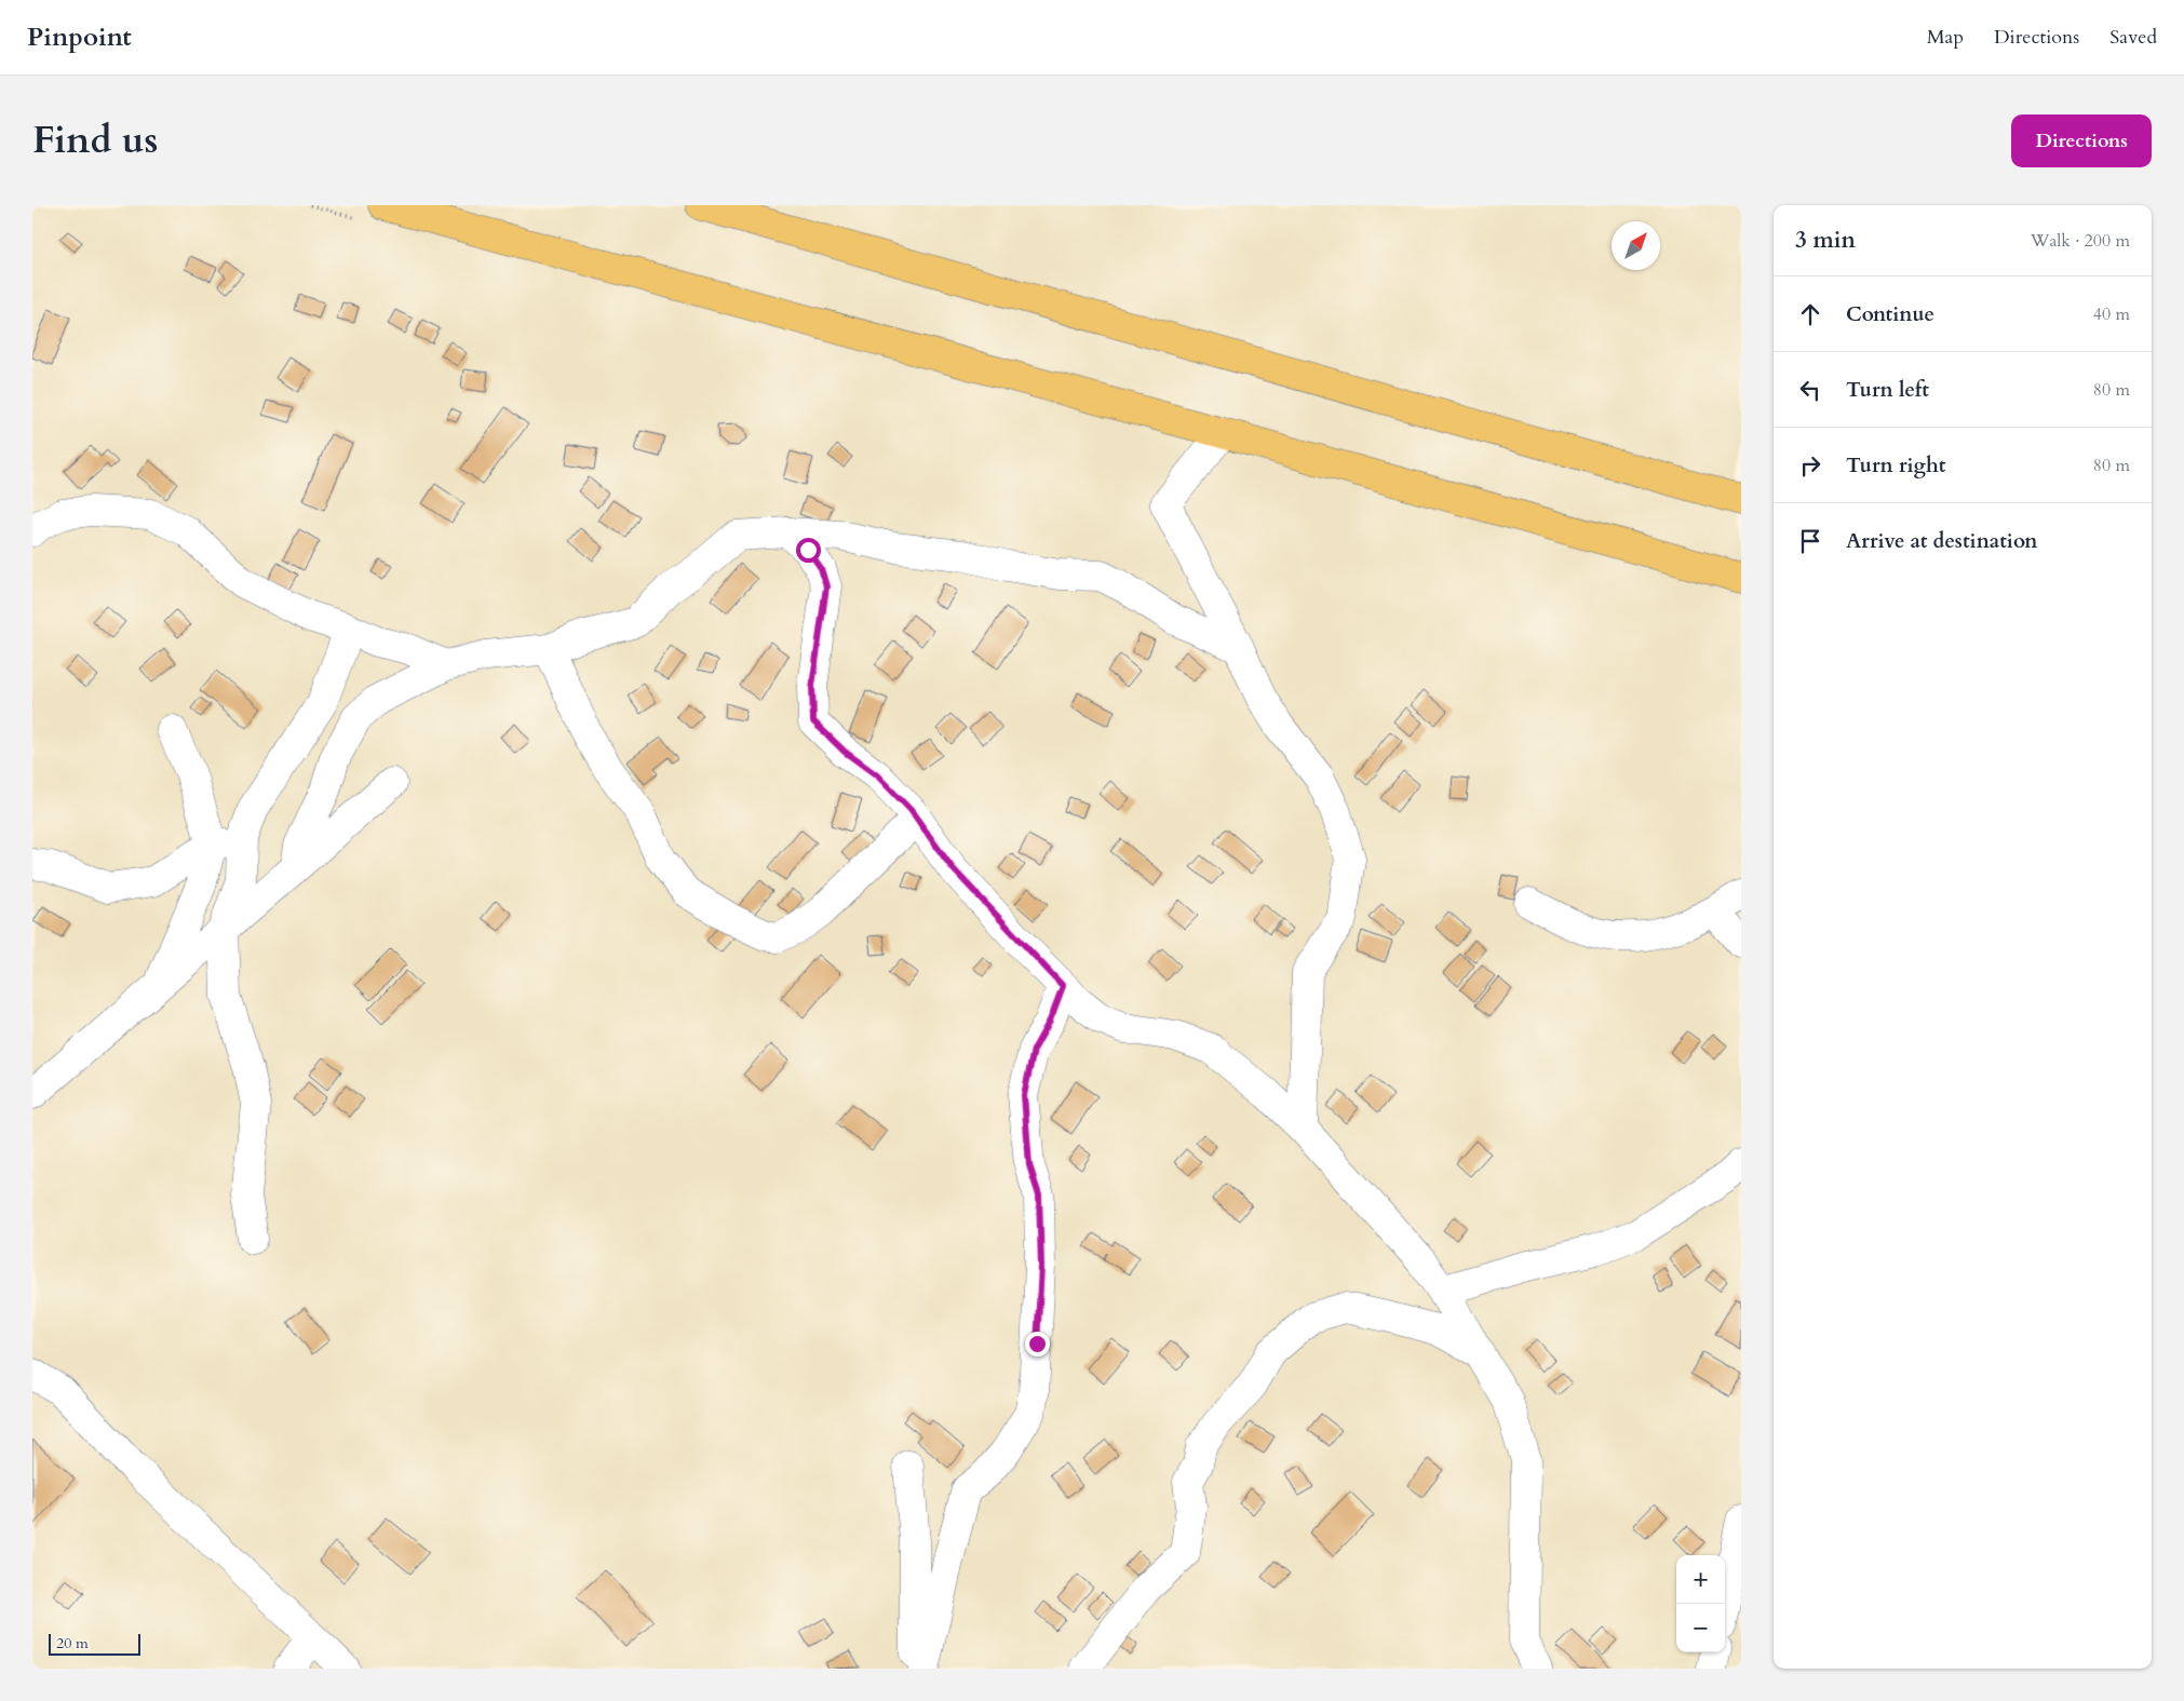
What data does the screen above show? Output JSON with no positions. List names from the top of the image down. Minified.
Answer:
{"scale_bar":"20 m","north":"top right","page":{"header":"Pinpoint","nav":["Map","Directions","Saved"],"title":"Find us","buttons":"Directions","heading":["3 min","Walk · 200 m"],"list":[["Continue","40 m"],["Turn left","80 m"],["Turn right","80 m"],"Arrive at destination"],"map_buttons":["+","−"],"scale":"20 m"}}
